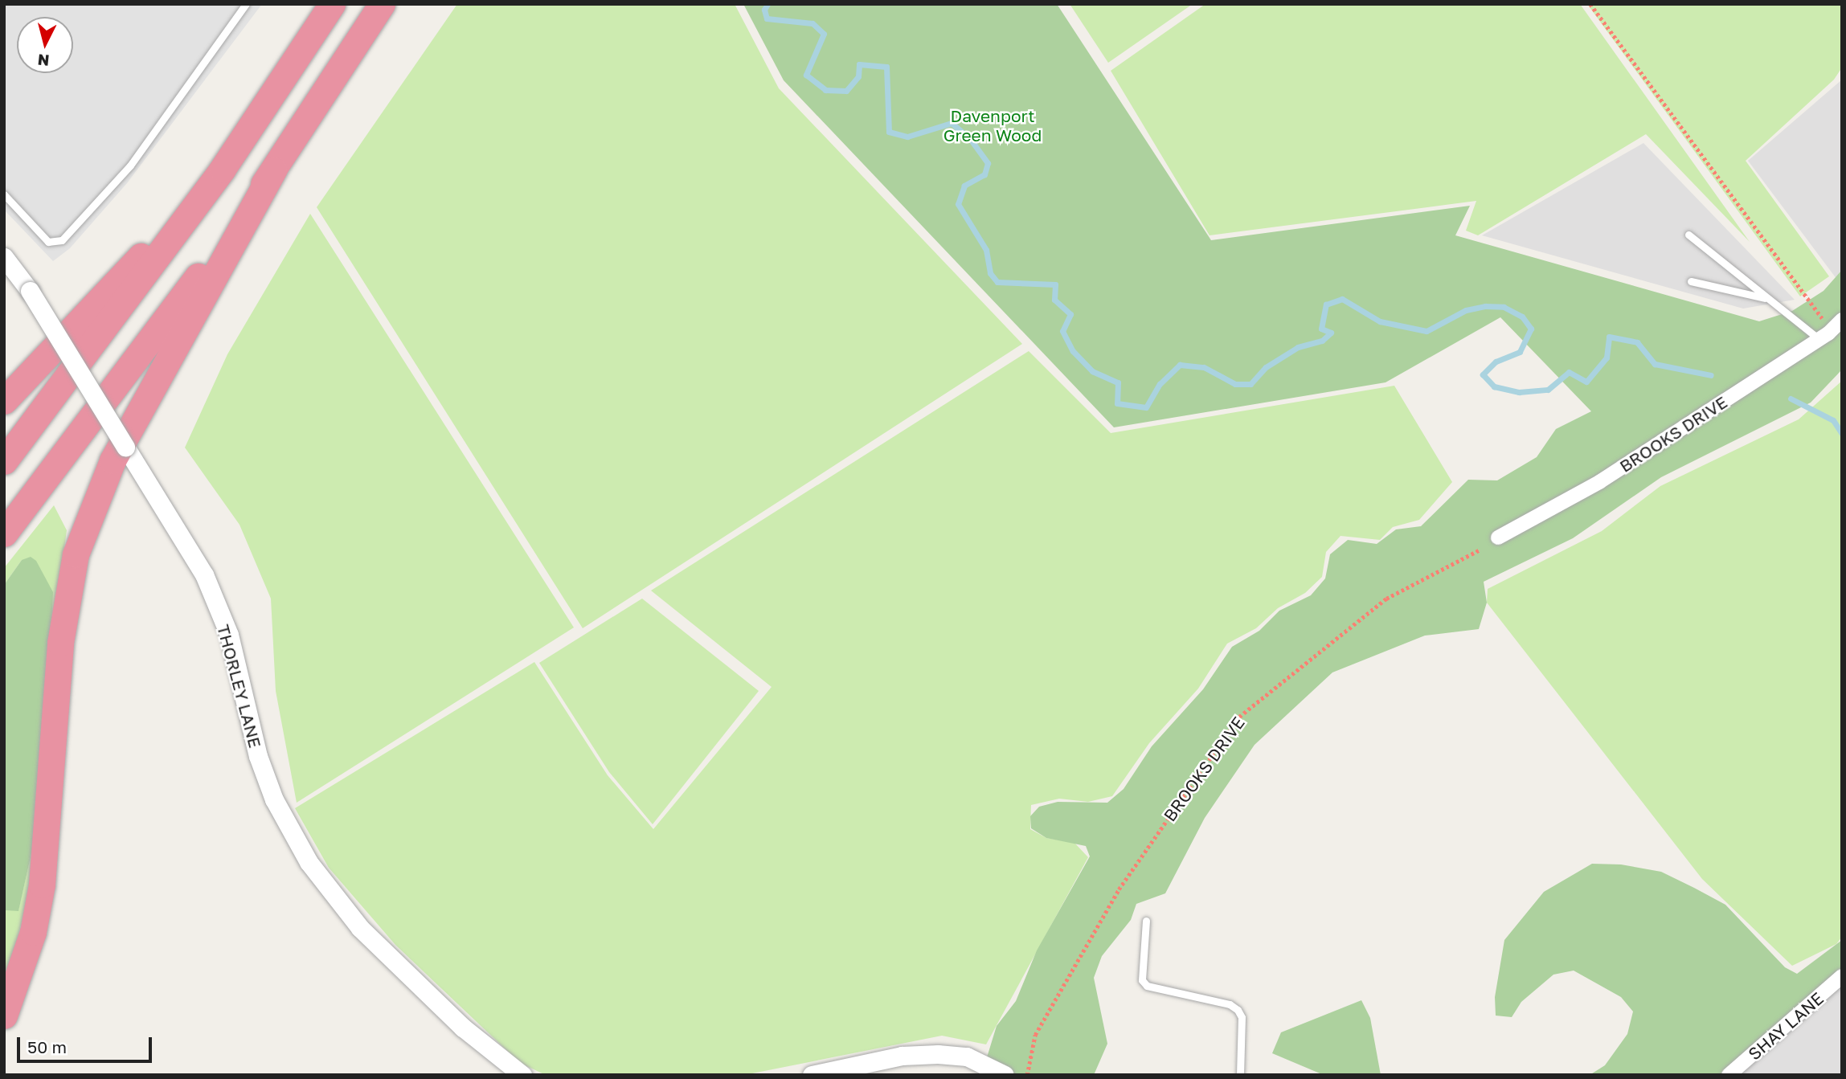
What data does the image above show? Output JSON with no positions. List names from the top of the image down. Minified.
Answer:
{"streets":{"street":["BROOKS DRIVE","THORLEY LANE","SHAY LANE"]},"parks":["Davenport Green Wood"],"scale_bar":"50 m","north":"bottom"}
